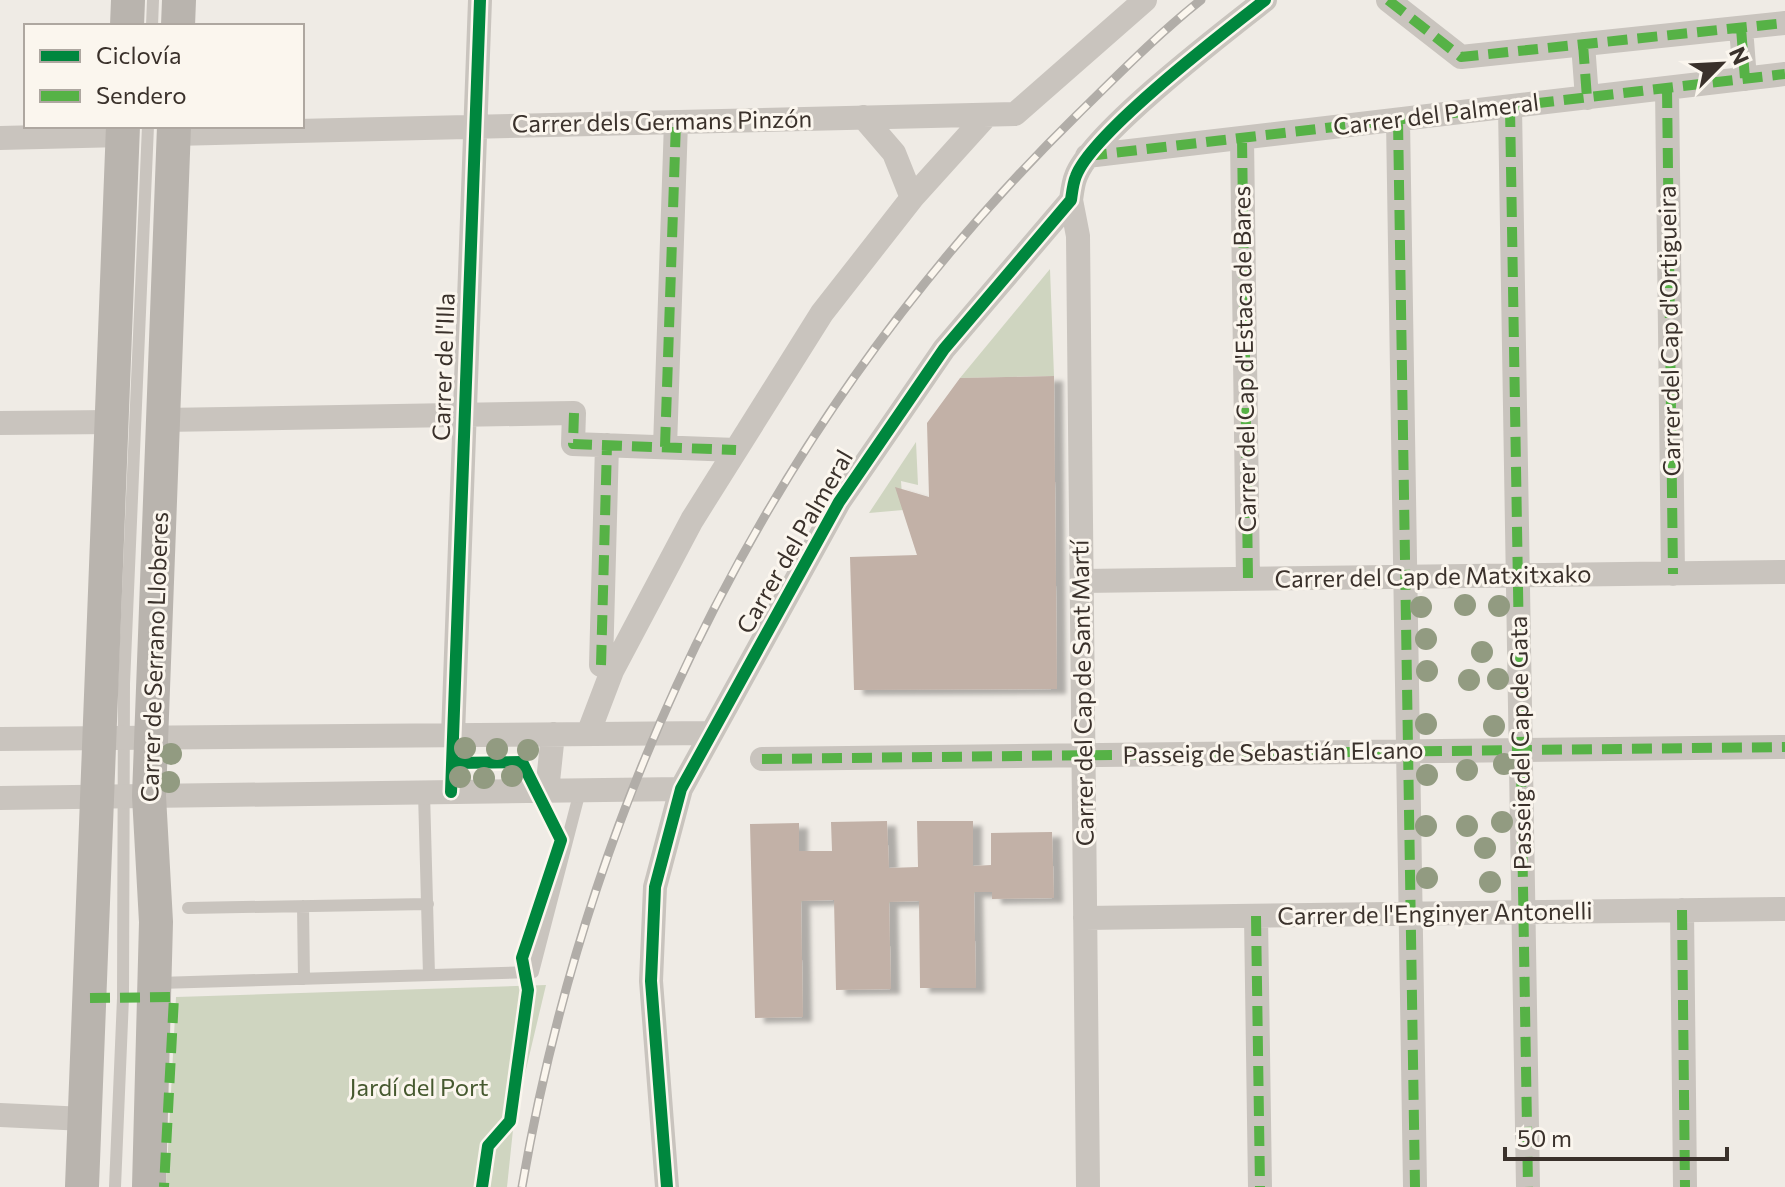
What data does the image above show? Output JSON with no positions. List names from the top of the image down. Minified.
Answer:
{"streets":{"street":["Carrer del Palmeral","Carrer dels Germans Pinzón","Carrer del Cap d'Ortigueira","Carrer del Cap d'Estaca de Bares","Carrer de l'Illa","Carrer del Cap de Matxitxako","Carrer de Serrano Lloberes","Carrer del Cap de Sant Martí","Passeig del Cap de Gata","Passeig de Sebastián Elcano","Carrer de l'Enginyer Antonelli"]},"crossings":[["Carrer del Palmeral","Carrer del Cap d'Ortigueira"],["Carrer del Palmeral","Carrer del Cap d'Estaca de Bares"],["Carrer del Palmeral","Carrer del Cap de Sant Martí"],["Carrer del Palmeral","Passeig del Cap de Gata"],["Carrer dels Germans Pinzón","Carrer de l'Illa"],["Carrer dels Germans Pinzón","Carrer de Serrano Lloberes"],["Carrer del Cap d'Ortigueira","Carrer del Cap de Matxitxako"],["Carrer del Cap d'Estaca de Bares","Carrer del Cap de Matxitxako"],["Carrer del Cap de Matxitxako","Carrer del Cap de Sant Martí"],["Carrer del Cap de Matxitxako","Passeig del Cap de Gata"],["Carrer del Cap de Sant Martí","Passeig de Sebastián Elcano"],["Carrer del Cap de Sant Martí","Carrer de l'Enginyer Antonelli"],["Passeig del Cap de Gata","Passeig de Sebastián Elcano"],["Passeig del Cap de Gata","Carrer de l'Enginyer Antonelli"]],"parks":["Jardí del Port"],"legend":["Ciclovía","Sendero"],"scale_bar":"50 m","north":"top right"}
